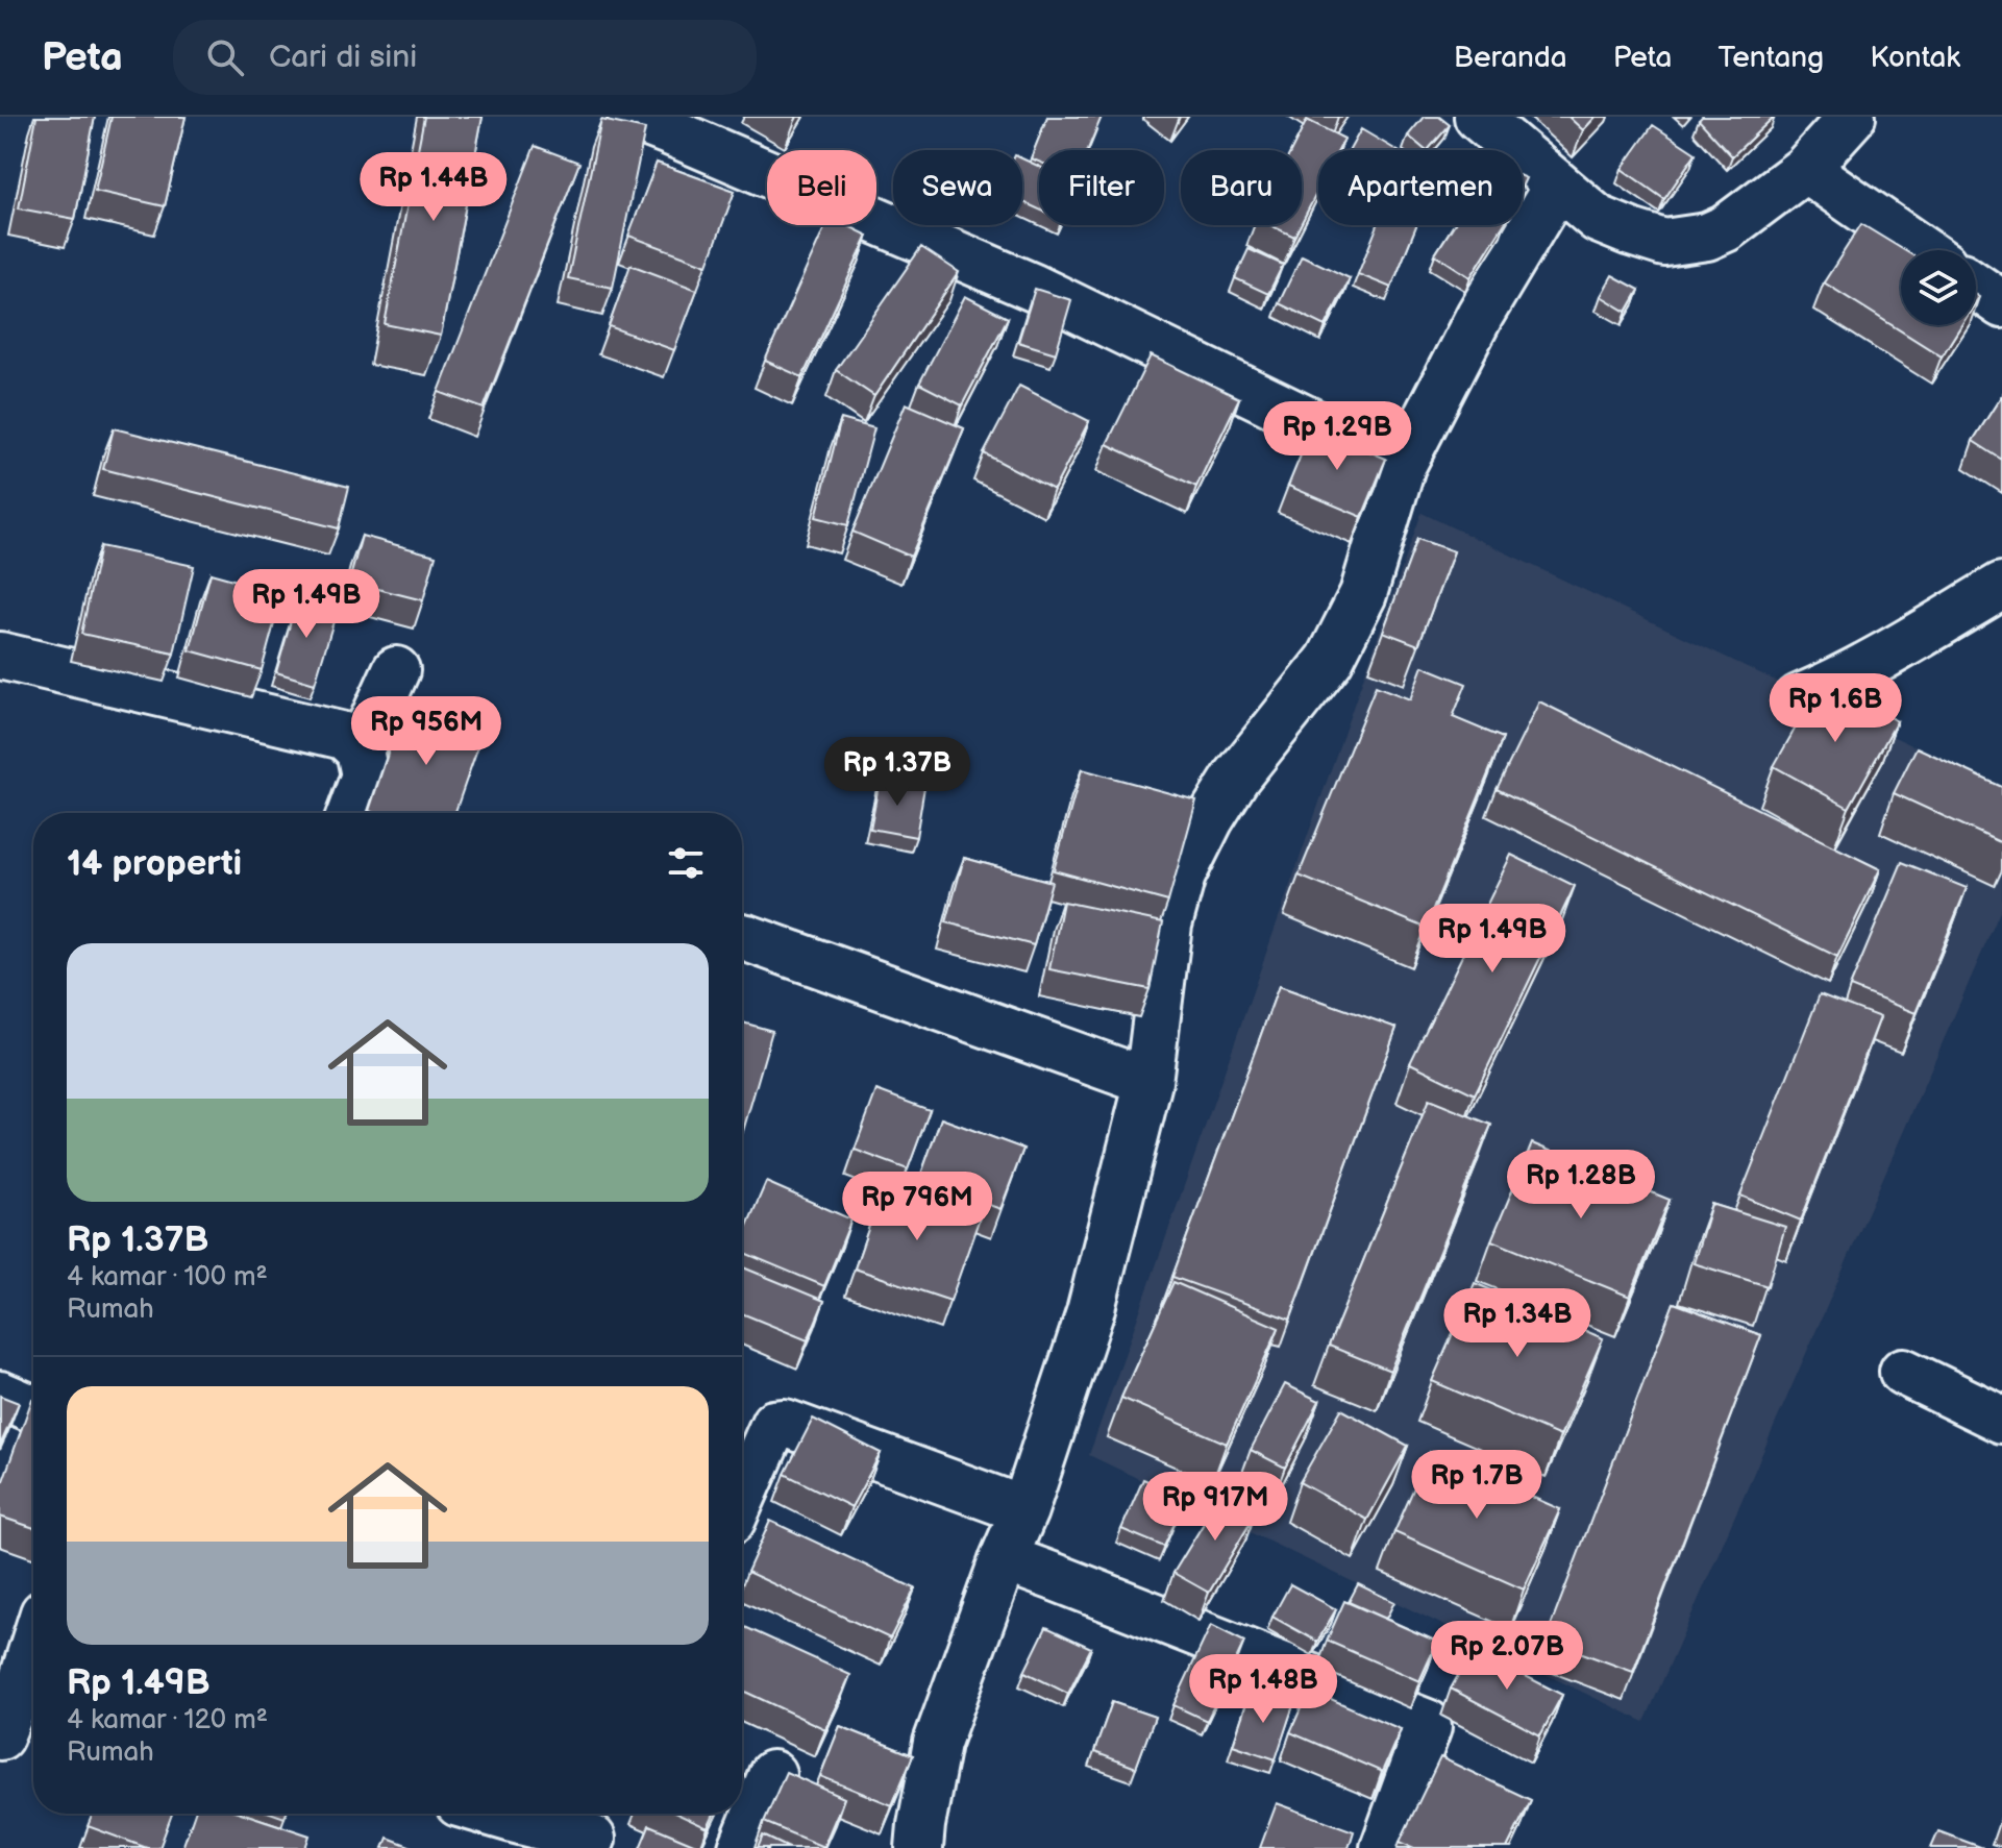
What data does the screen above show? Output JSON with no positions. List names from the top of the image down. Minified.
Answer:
{"page":{"header":"Peta","search":"Cari di sini","nav":["Beranda","Peta","Tentang","Kontak"],"chip":["Beli","Sewa","Filter","Baru","Apartemen"],"price":["Rp 1.44B","Rp 1.29B","Rp 1.49B","Rp 1.6B","Rp 956M","Rp 1.37B","Rp 1.49B","Rp 1.28B","Rp 796M","Rp 1.34B","Rp 1.7B","Rp 917M","Rp 2.07B","Rp 1.48B"],"heading":"14 properti","list":[{"name":"Rp 1.37B","note":"4 kamar · 100 m² · Rumah"},{"name":"Rp 1.49B","note":"4 kamar · 120 m² · Rumah"}]}}
